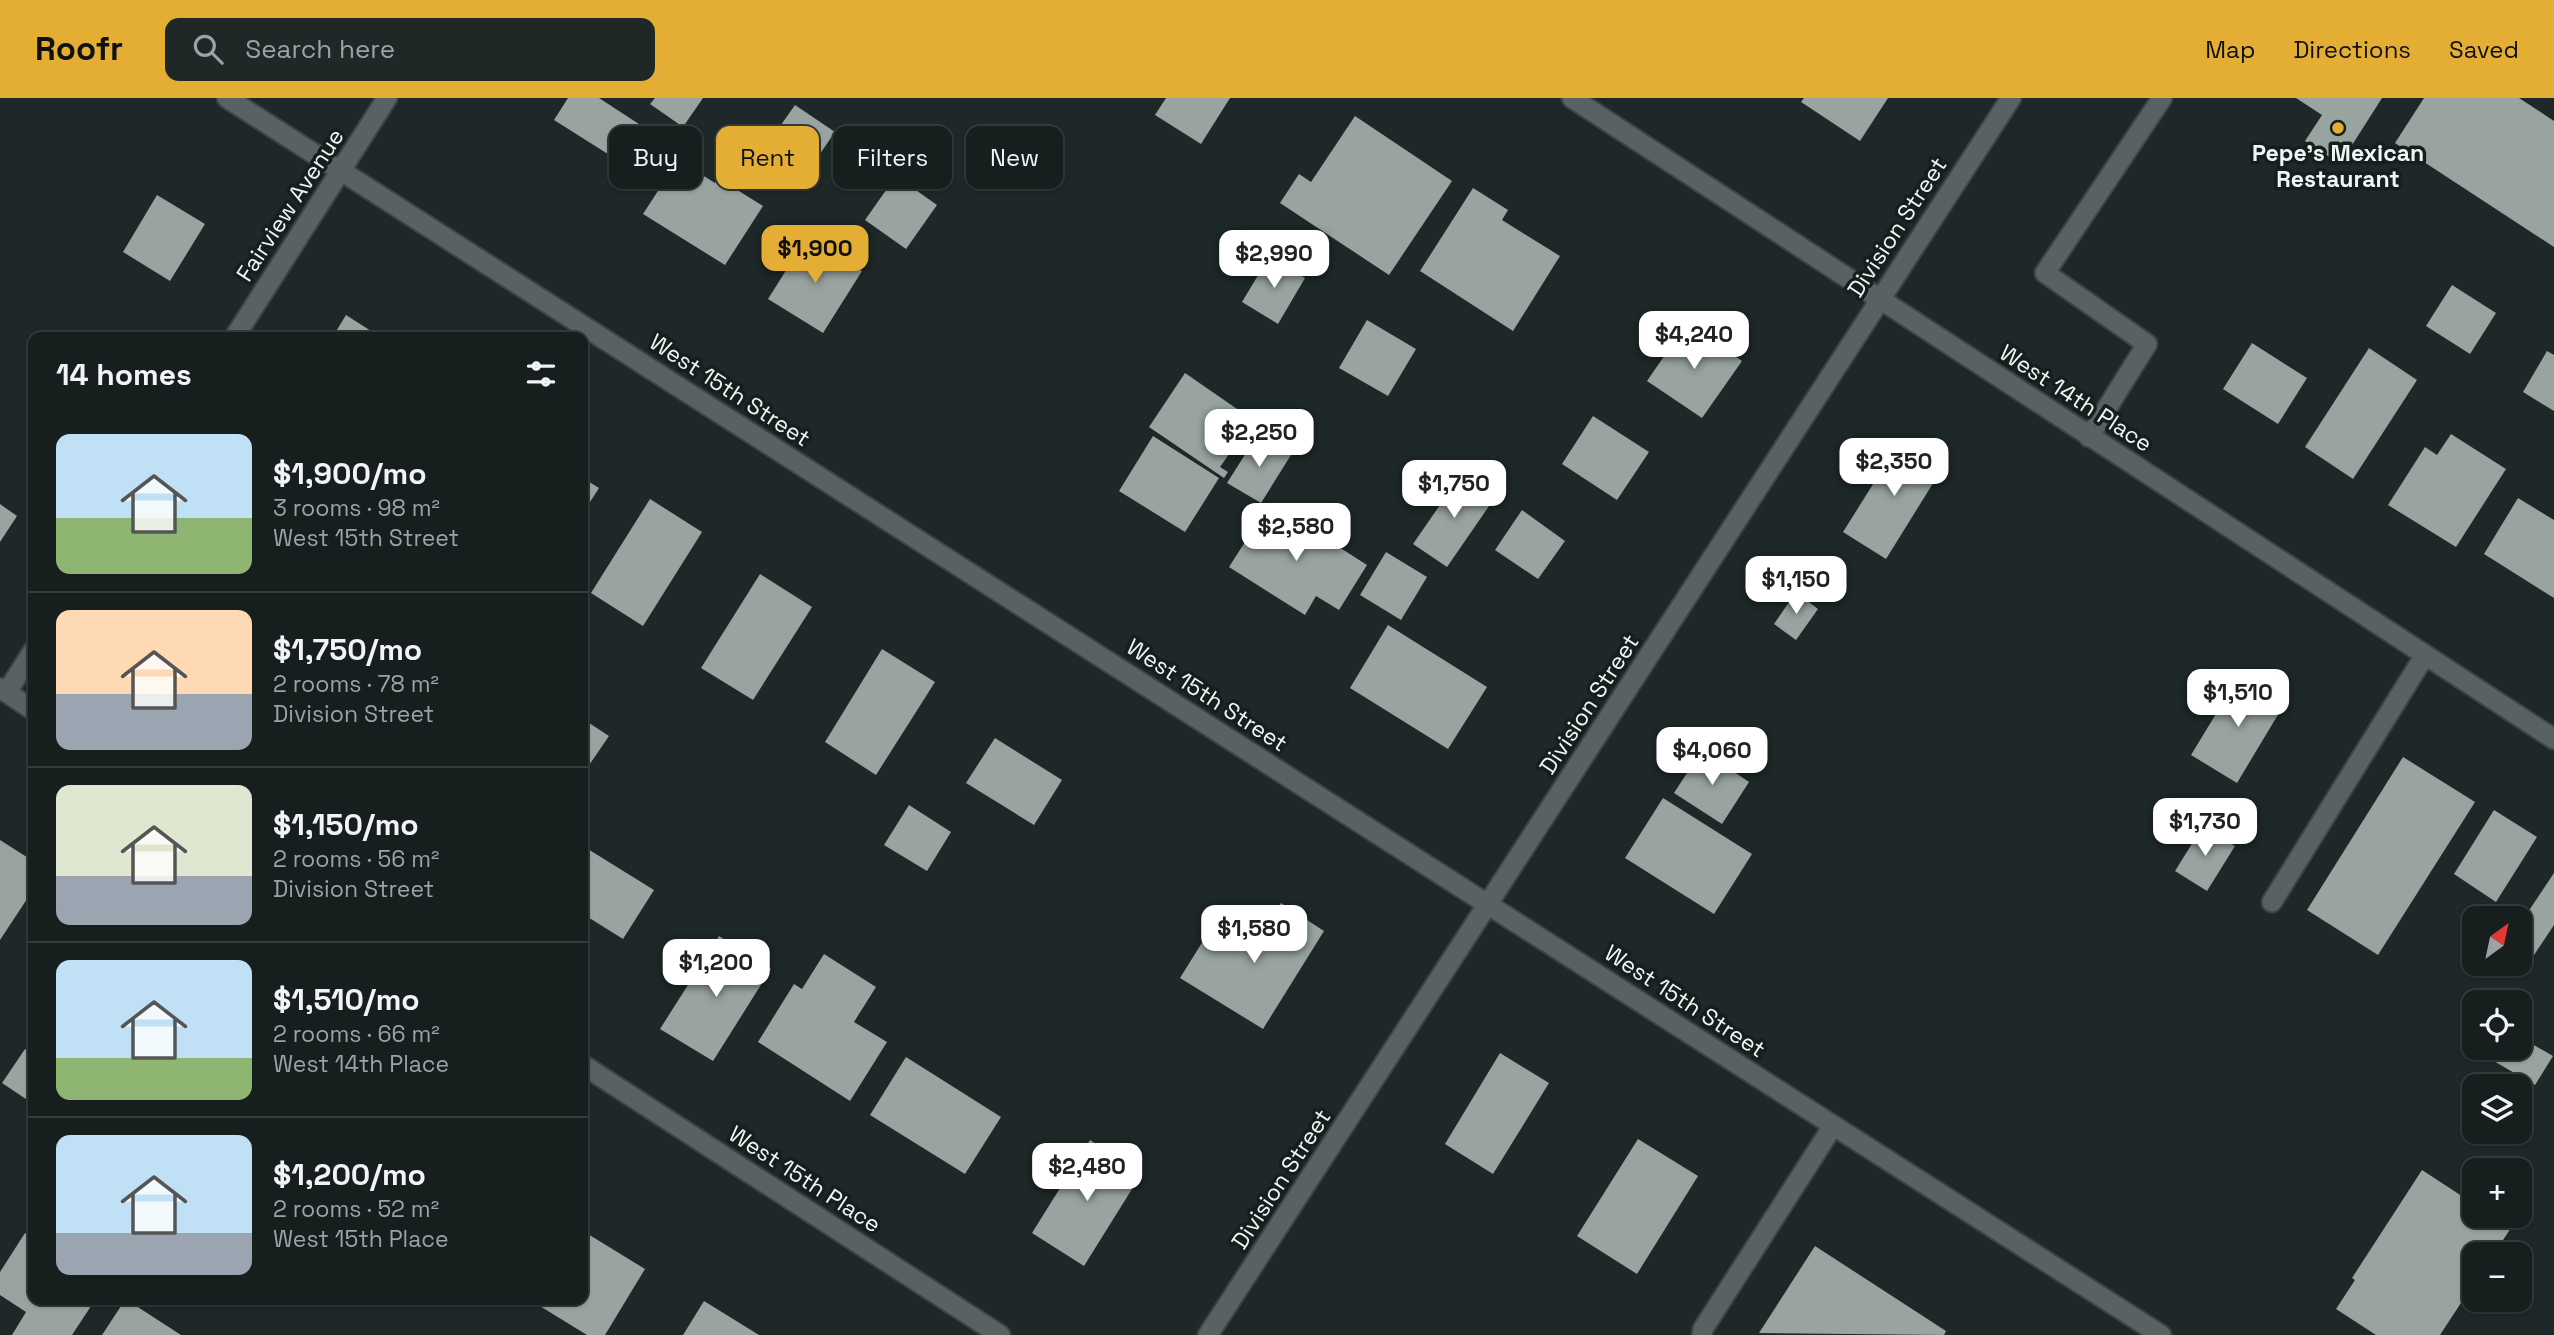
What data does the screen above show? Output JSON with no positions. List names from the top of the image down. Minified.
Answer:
{"streets":{"street":["Fairview Avenue","Division Street","West 15th Street","West 14th Place","West 15th Place"]},"crossings":[["Fairview Avenue","West 15th Street"],["Division Street","West 15th Street"],["Division Street","West 14th Place"]],"places":["Pepe's Mexican Restaurant"],"north":"top right","page":{"header":"Roofr","search":"Search here","nav":["Map","Directions","Saved"],"chip":["Buy","Rent","Filters","New"],"price":["$1,900","$2,990","$4,240","$2,250","$2,350","$1,750","$2,580","$1,150","$1,510","$4,060","$1,730","$1,580","$1,200","$2,480"],"heading":"14 homes","list":[{"name":"$1,900/mo","note":"3 rooms · 98 m² · West 15th Street"},{"name":"$1,750/mo","note":"2 rooms · 78 m² · Division Street"},{"name":"$1,150/mo","note":"2 rooms · 56 m² · Division Street"},{"name":"$1,510/mo","note":"2 rooms · 66 m² · West 14th Place"},{"name":"$1,200/mo","note":"2 rooms · 52 m² · West 15th Place"}],"map_buttons":["+","−"]}}
